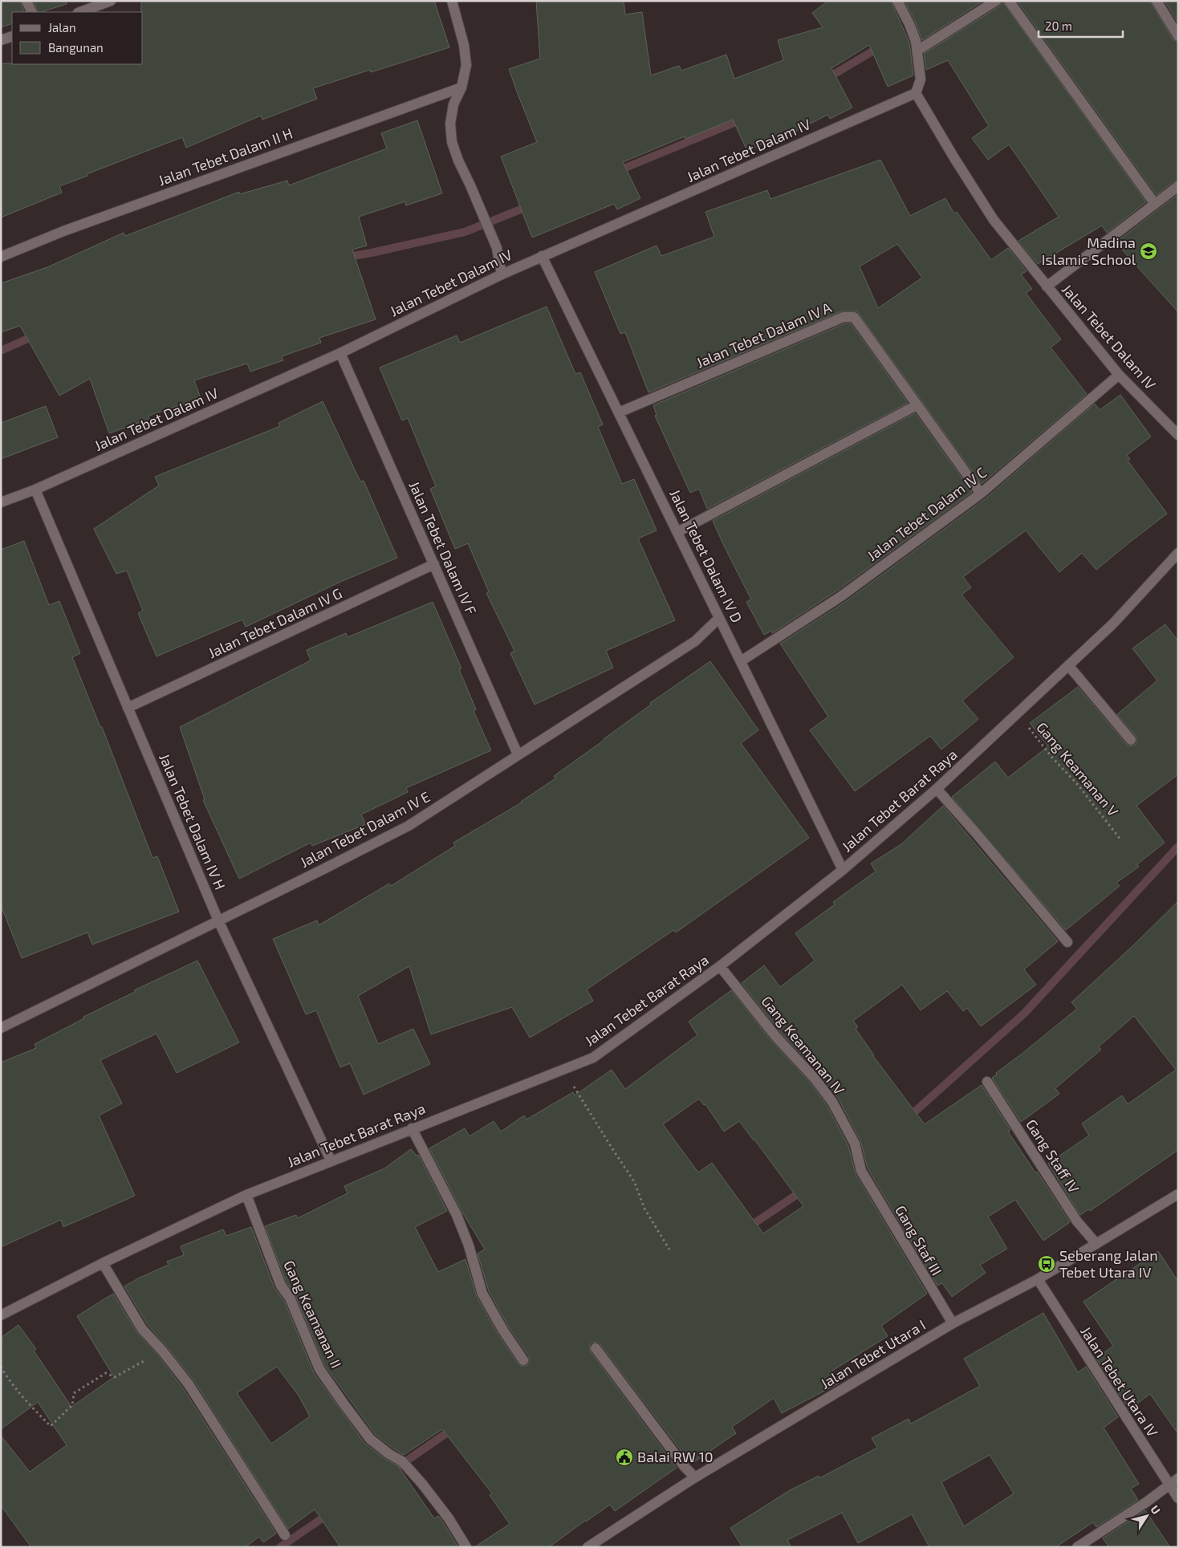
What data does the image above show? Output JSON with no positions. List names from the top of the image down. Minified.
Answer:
{"streets":{"street":["Jalan Tebet Dalam IV","Jalan Tebet Dalam II H","Jalan Tebet Dalam IV A","Jalan Tebet Dalam IV C","Jalan Tebet Dalam IV F","Jalan Tebet Dalam IV D","Jalan Tebet Dalam IV G","Jalan Tebet Barat Raya","Jalan Tebet Dalam IV H","Jalan Tebet Dalam IV E","Gang Keamanan IV","Gang Staff IV","Gang Staf III","Gang Keamanan II","Jalan Tebet Utara I","Jalan Tebet Utara IV"],"path":["Gang Keamanan V"]},"crossings":[["Jalan Tebet Dalam IV","Jalan Tebet Dalam IV C"],["Jalan Tebet Dalam IV","Jalan Tebet Dalam IV F"],["Jalan Tebet Dalam IV","Jalan Tebet Dalam IV D"],["Jalan Tebet Dalam IV","Jalan Tebet Dalam IV H"],["Jalan Tebet Dalam IV A","Jalan Tebet Dalam IV C"],["Jalan Tebet Dalam IV A","Jalan Tebet Dalam IV D"],["Jalan Tebet Dalam IV C","Jalan Tebet Dalam IV D"],["Jalan Tebet Dalam IV F","Jalan Tebet Dalam IV G"],["Jalan Tebet Dalam IV F","Jalan Tebet Dalam IV E"],["Jalan Tebet Dalam IV D","Jalan Tebet Barat Raya"],["Jalan Tebet Dalam IV D","Jalan Tebet Dalam IV E"],["Jalan Tebet Dalam IV G","Jalan Tebet Dalam IV H"],["Gang Keamanan V","Jalan Tebet Barat Raya"],["Jalan Tebet Barat Raya","Jalan Tebet Dalam IV H"],["Jalan Tebet Barat Raya","Gang Keamanan IV"],["Jalan Tebet Barat Raya","Gang Keamanan II"],["Jalan Tebet Dalam IV H","Jalan Tebet Dalam IV E"],["Gang Keamanan IV","Gang Staf III"],["Gang Staff IV","Jalan Tebet Utara I"],["Gang Staf III","Jalan Tebet Utara I"],["Jalan Tebet Utara I","Jalan Tebet Utara IV"]],"places":{"school or university":["Madina Islamic School"],"bus stop":["Seberang Jalan Tebet Utara IV"],"public building":["Balai RW 10"]},"legend":["Jalan","Bangunan"],"scale_bar":"20 m","north":"top right"}
